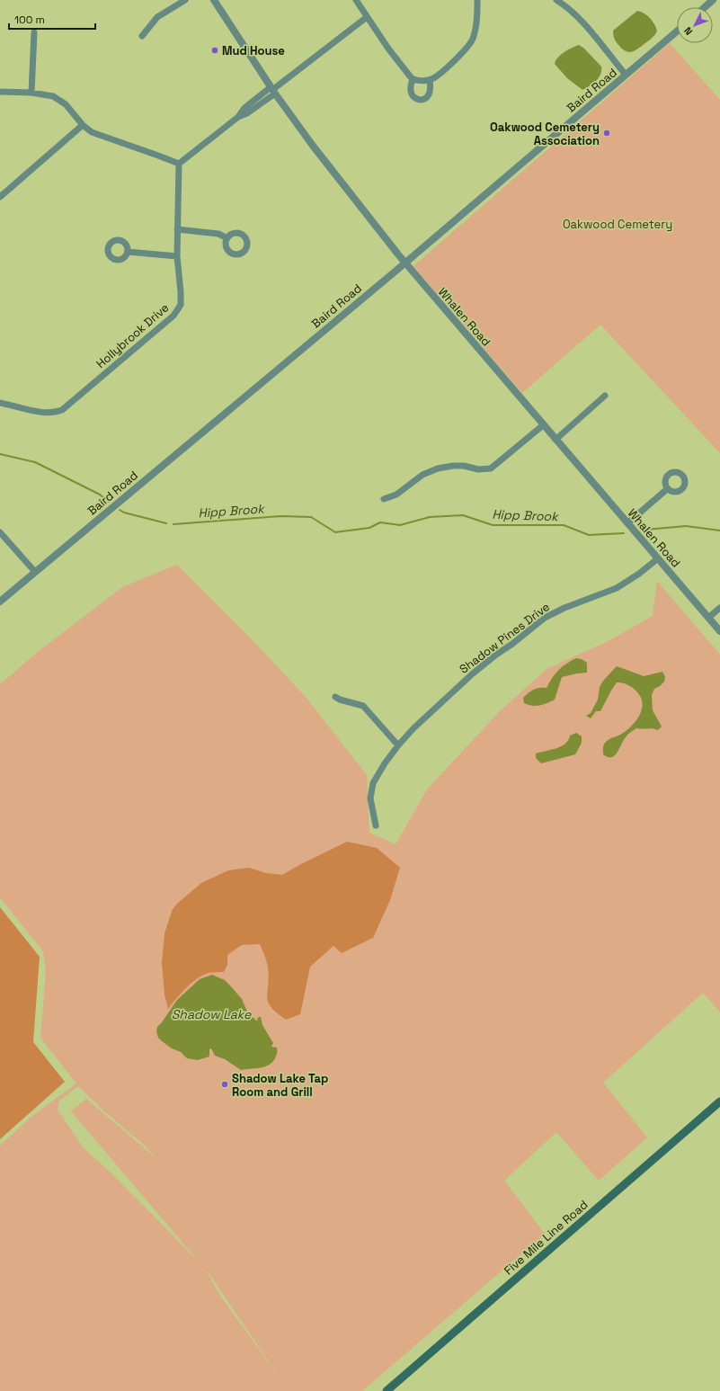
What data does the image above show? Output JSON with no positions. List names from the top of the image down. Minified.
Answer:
{"streets":{"main road":["Five Mile Line Road"],"street":["Baird Road","Whalen Road","Hollybrook Drive","Shadow Pines Drive"]},"crossings":[["Baird Road","Whalen Road"],["Whalen Road","Shadow Pines Drive"]],"water":["Hipp Brook","Shadow Lake"],"parks":["Oakwood Cemetery"],"places":["Mud House","Oakwood Cemetery Association","Shadow Lake Tap Room and Grill"],"scale_bar":"100 m","north":"bottom left"}
